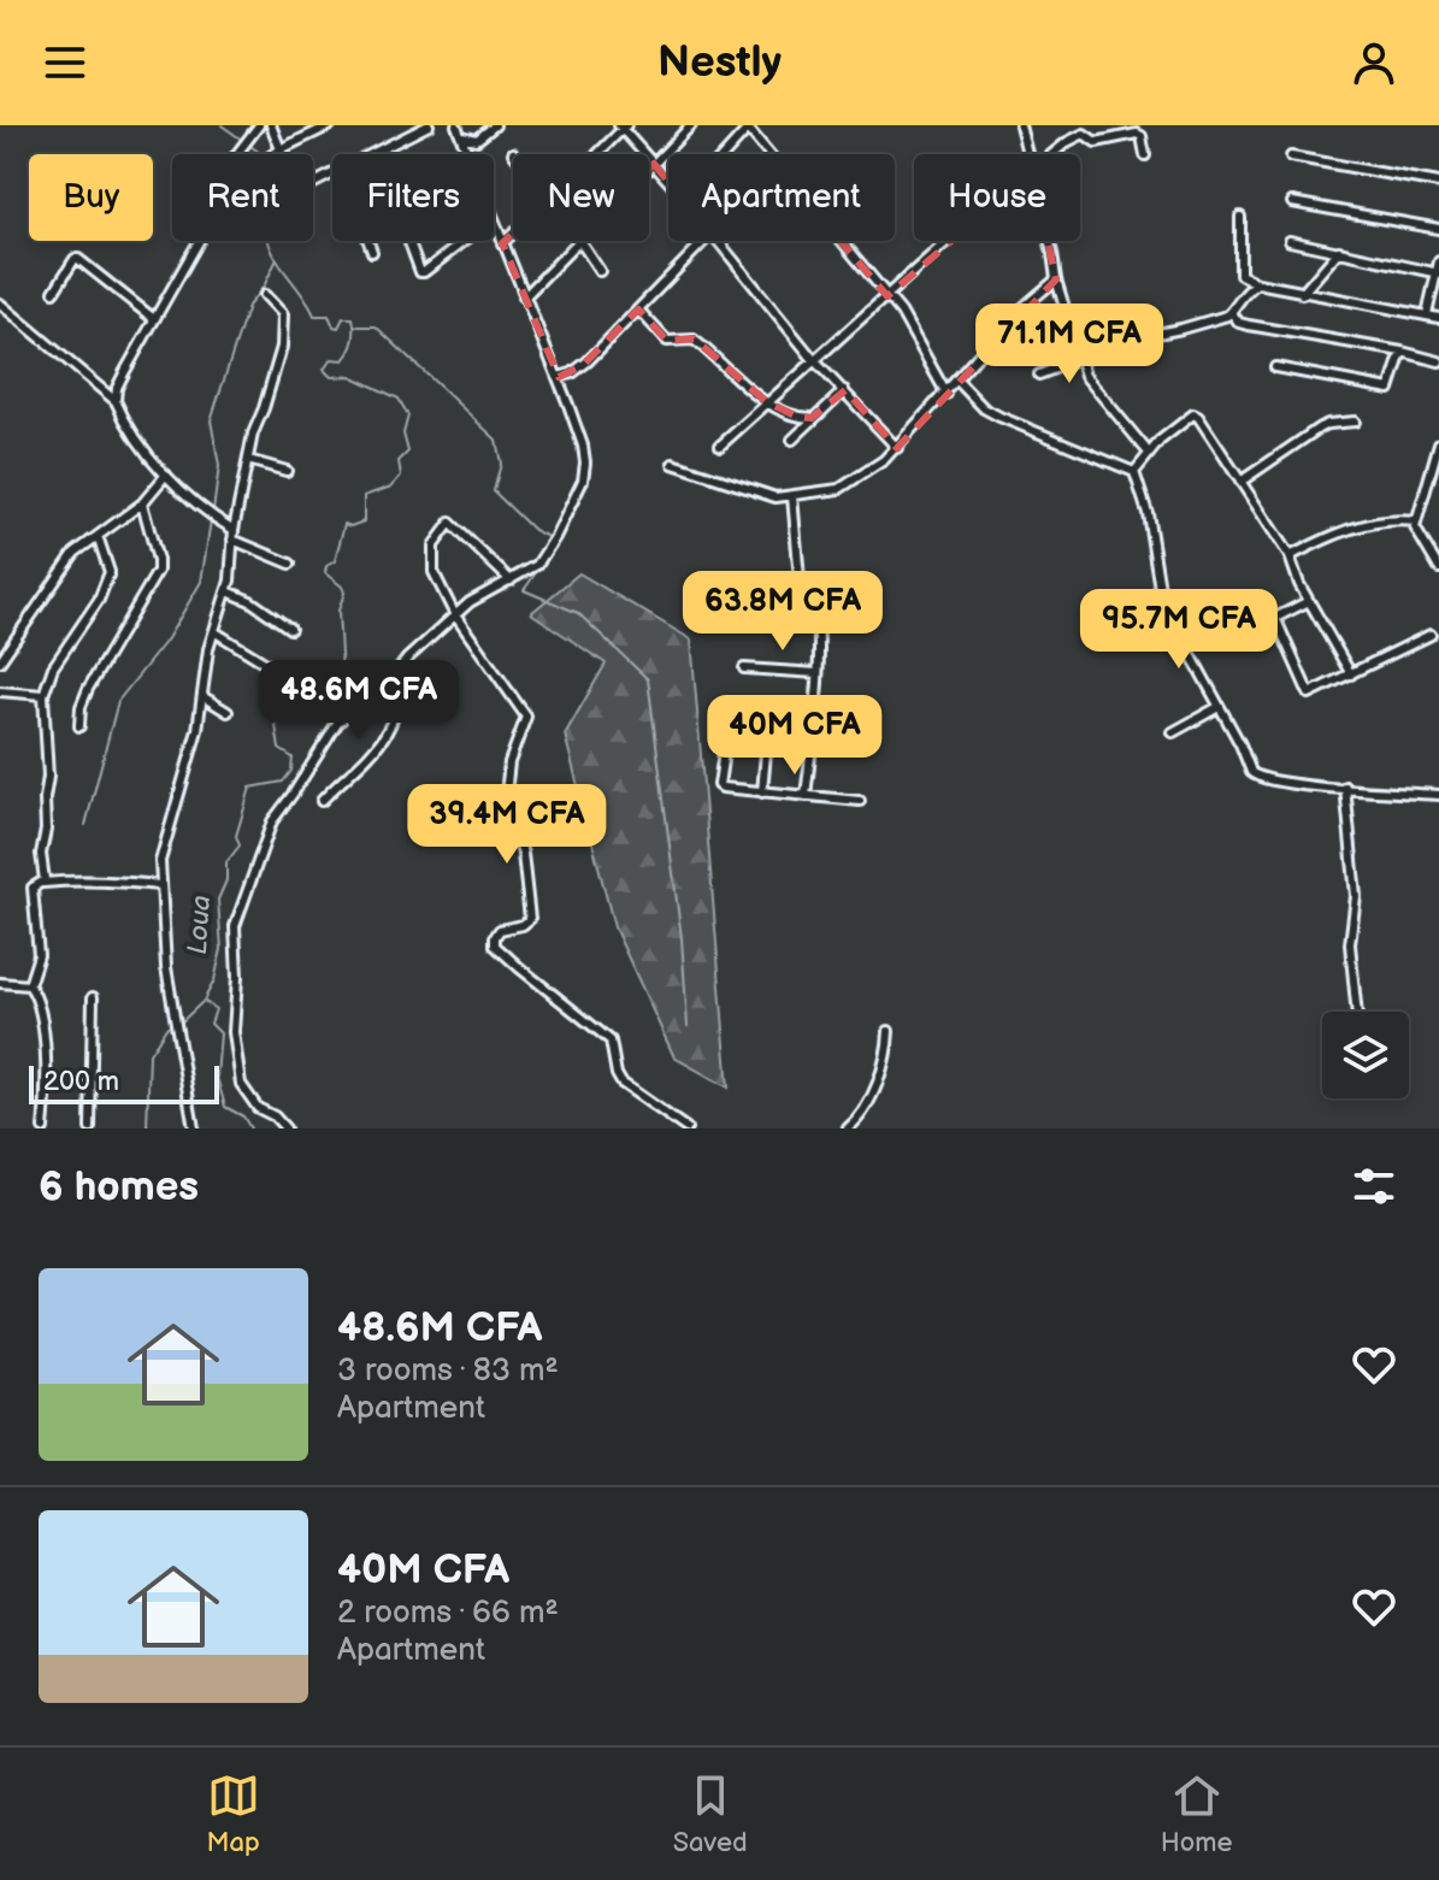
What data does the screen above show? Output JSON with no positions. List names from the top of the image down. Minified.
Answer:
{"water":["Loua"],"scale_bar":"200 m","page":{"header":"Nestly","chip":["Buy","Rent","Filters","New","Apartment","House"],"price":["71.1M CFA","63.8M CFA","95.7M CFA","48.6M CFA","40M CFA","39.4M CFA"],"scale":"200 m","heading":"6 homes","list":[{"name":"48.6M CFA","note":"3 rooms · 83 m² · Apartment"},{"name":"40M CFA","note":"2 rooms · 66 m² · Apartment"}],"tabs":["Map","Saved","Home"]}}
